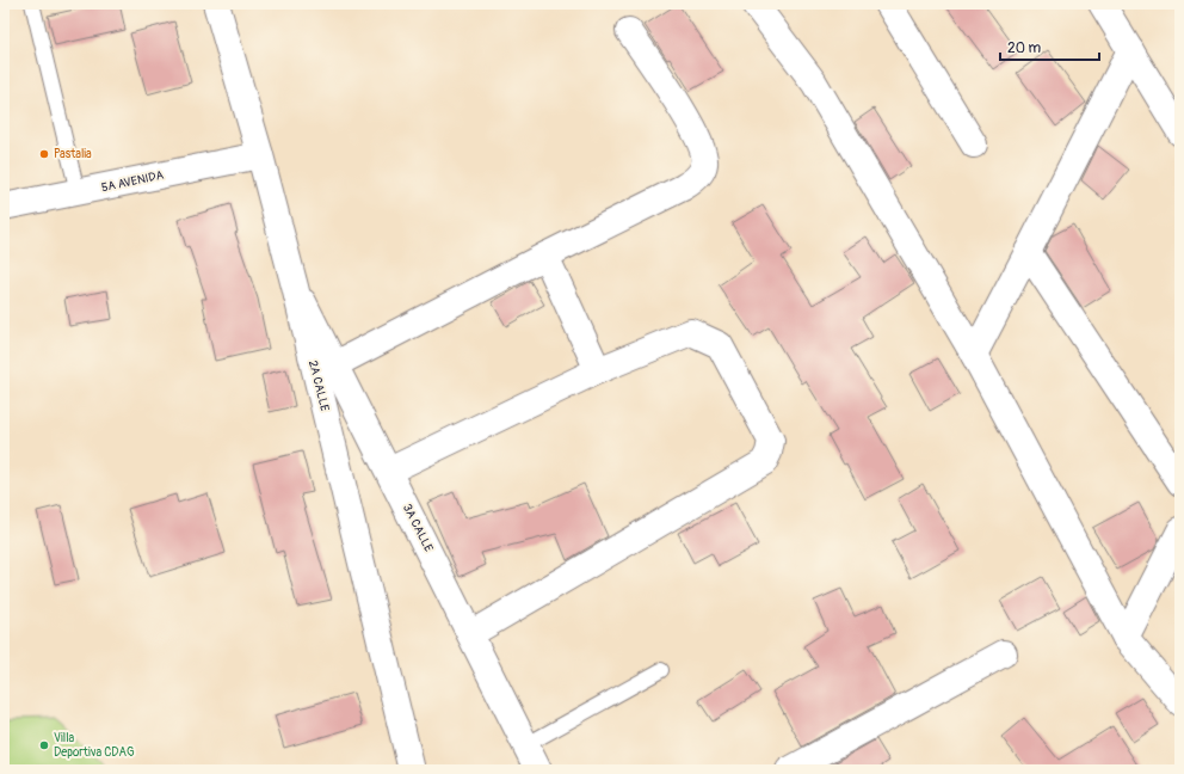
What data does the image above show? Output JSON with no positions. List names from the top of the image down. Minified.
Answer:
{"streets":{"street":["5A AVENIDA","2A CALLE","3A CALLE"]},"crossings":[["5A AVENIDA","2A CALLE"],["2A CALLE","3A CALLE"]],"places":["Pastalia","Villa Deportiva CDAG"],"scale_bar":"20 m"}
